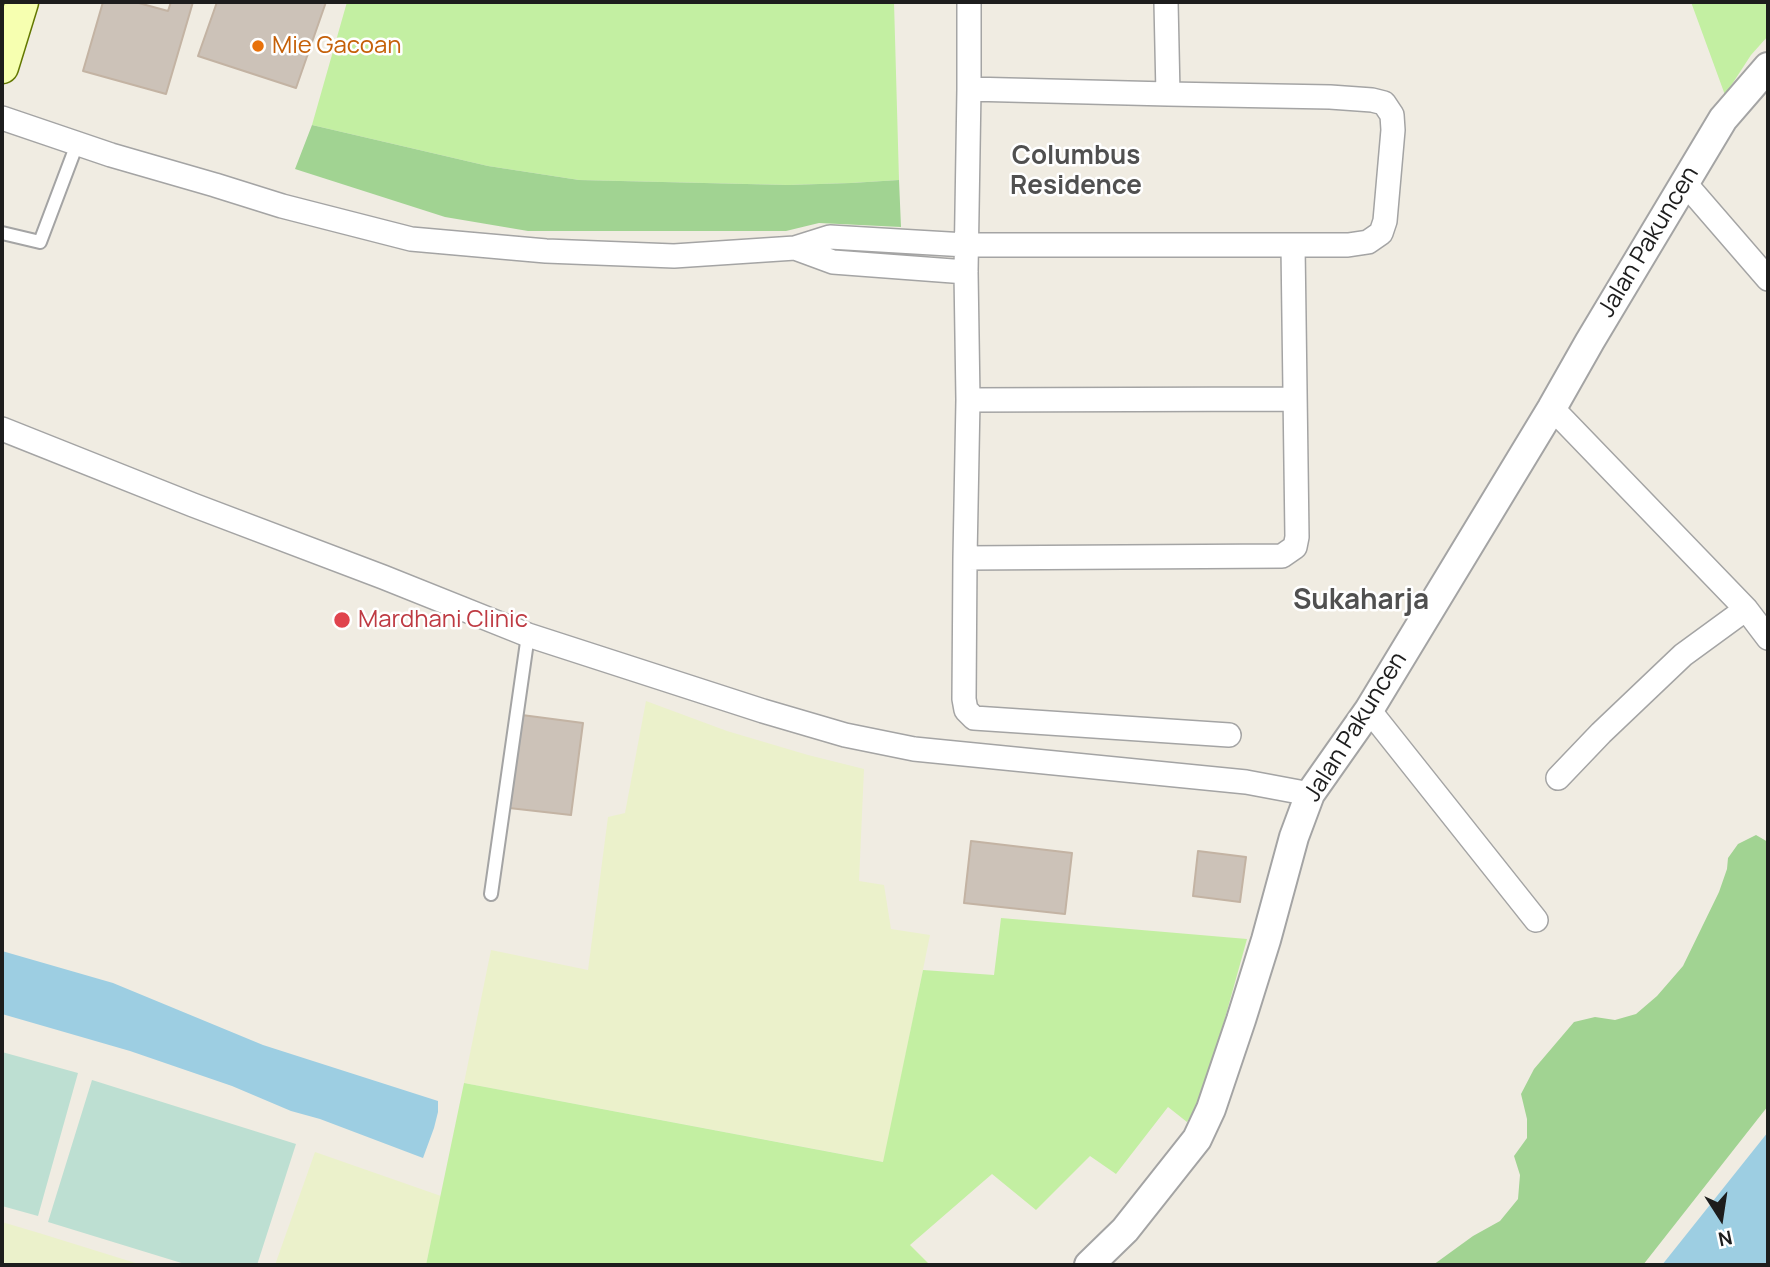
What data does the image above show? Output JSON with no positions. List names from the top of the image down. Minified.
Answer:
{"streets":{"street":["Jalan Pakuncen"]},"districts":["Columbus Residence","Sukaharja"],"places":["Mie Gacoan","Mardhani Clinic"],"north":"bottom"}
